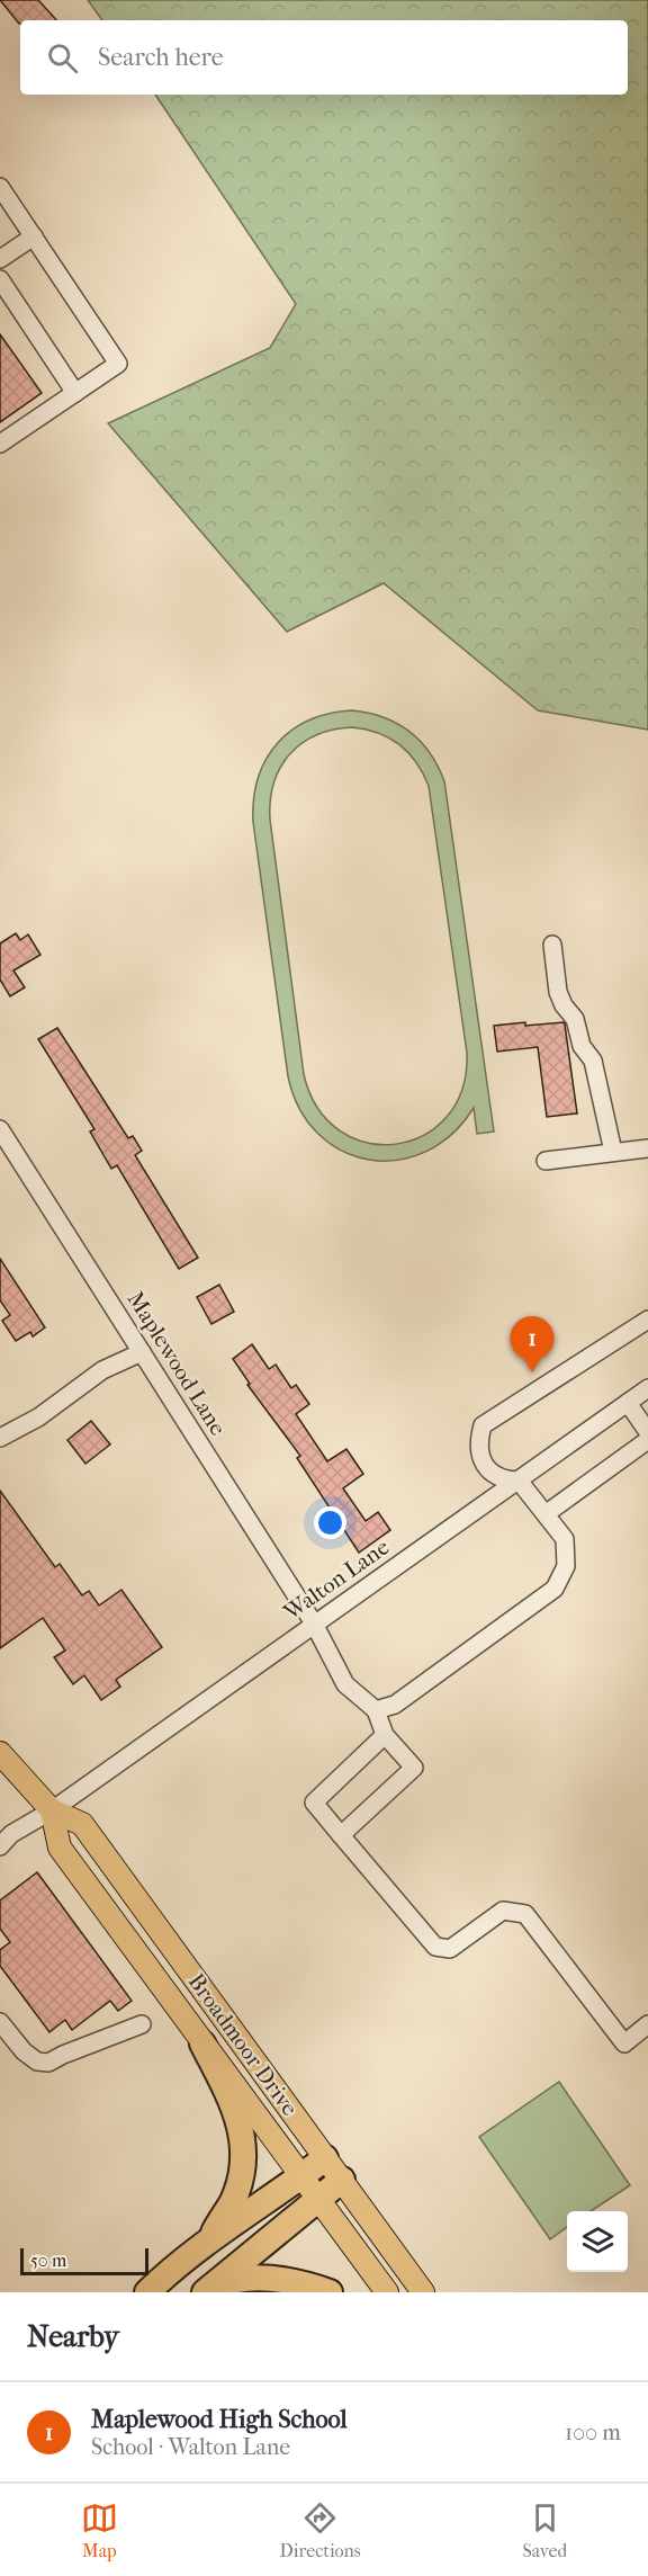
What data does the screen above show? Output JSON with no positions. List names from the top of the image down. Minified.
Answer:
{"streets":{"main road":["Broadmoor Drive"],"street":["Maplewood Lane","Walton Lane"]},"crossings":[["Maplewood Lane","Walton Lane"],["Walton Lane","Broadmoor Drive"]],"scale_bar":"50 m","page":{"search":"Search here","pins":"1","scale":"50 m","heading":"Nearby","list":[{"mark":"1","name":"Maplewood High School","note":"School · Walton Lane","value":"100 m"}],"nav":["Map","Directions","Saved"]}}
